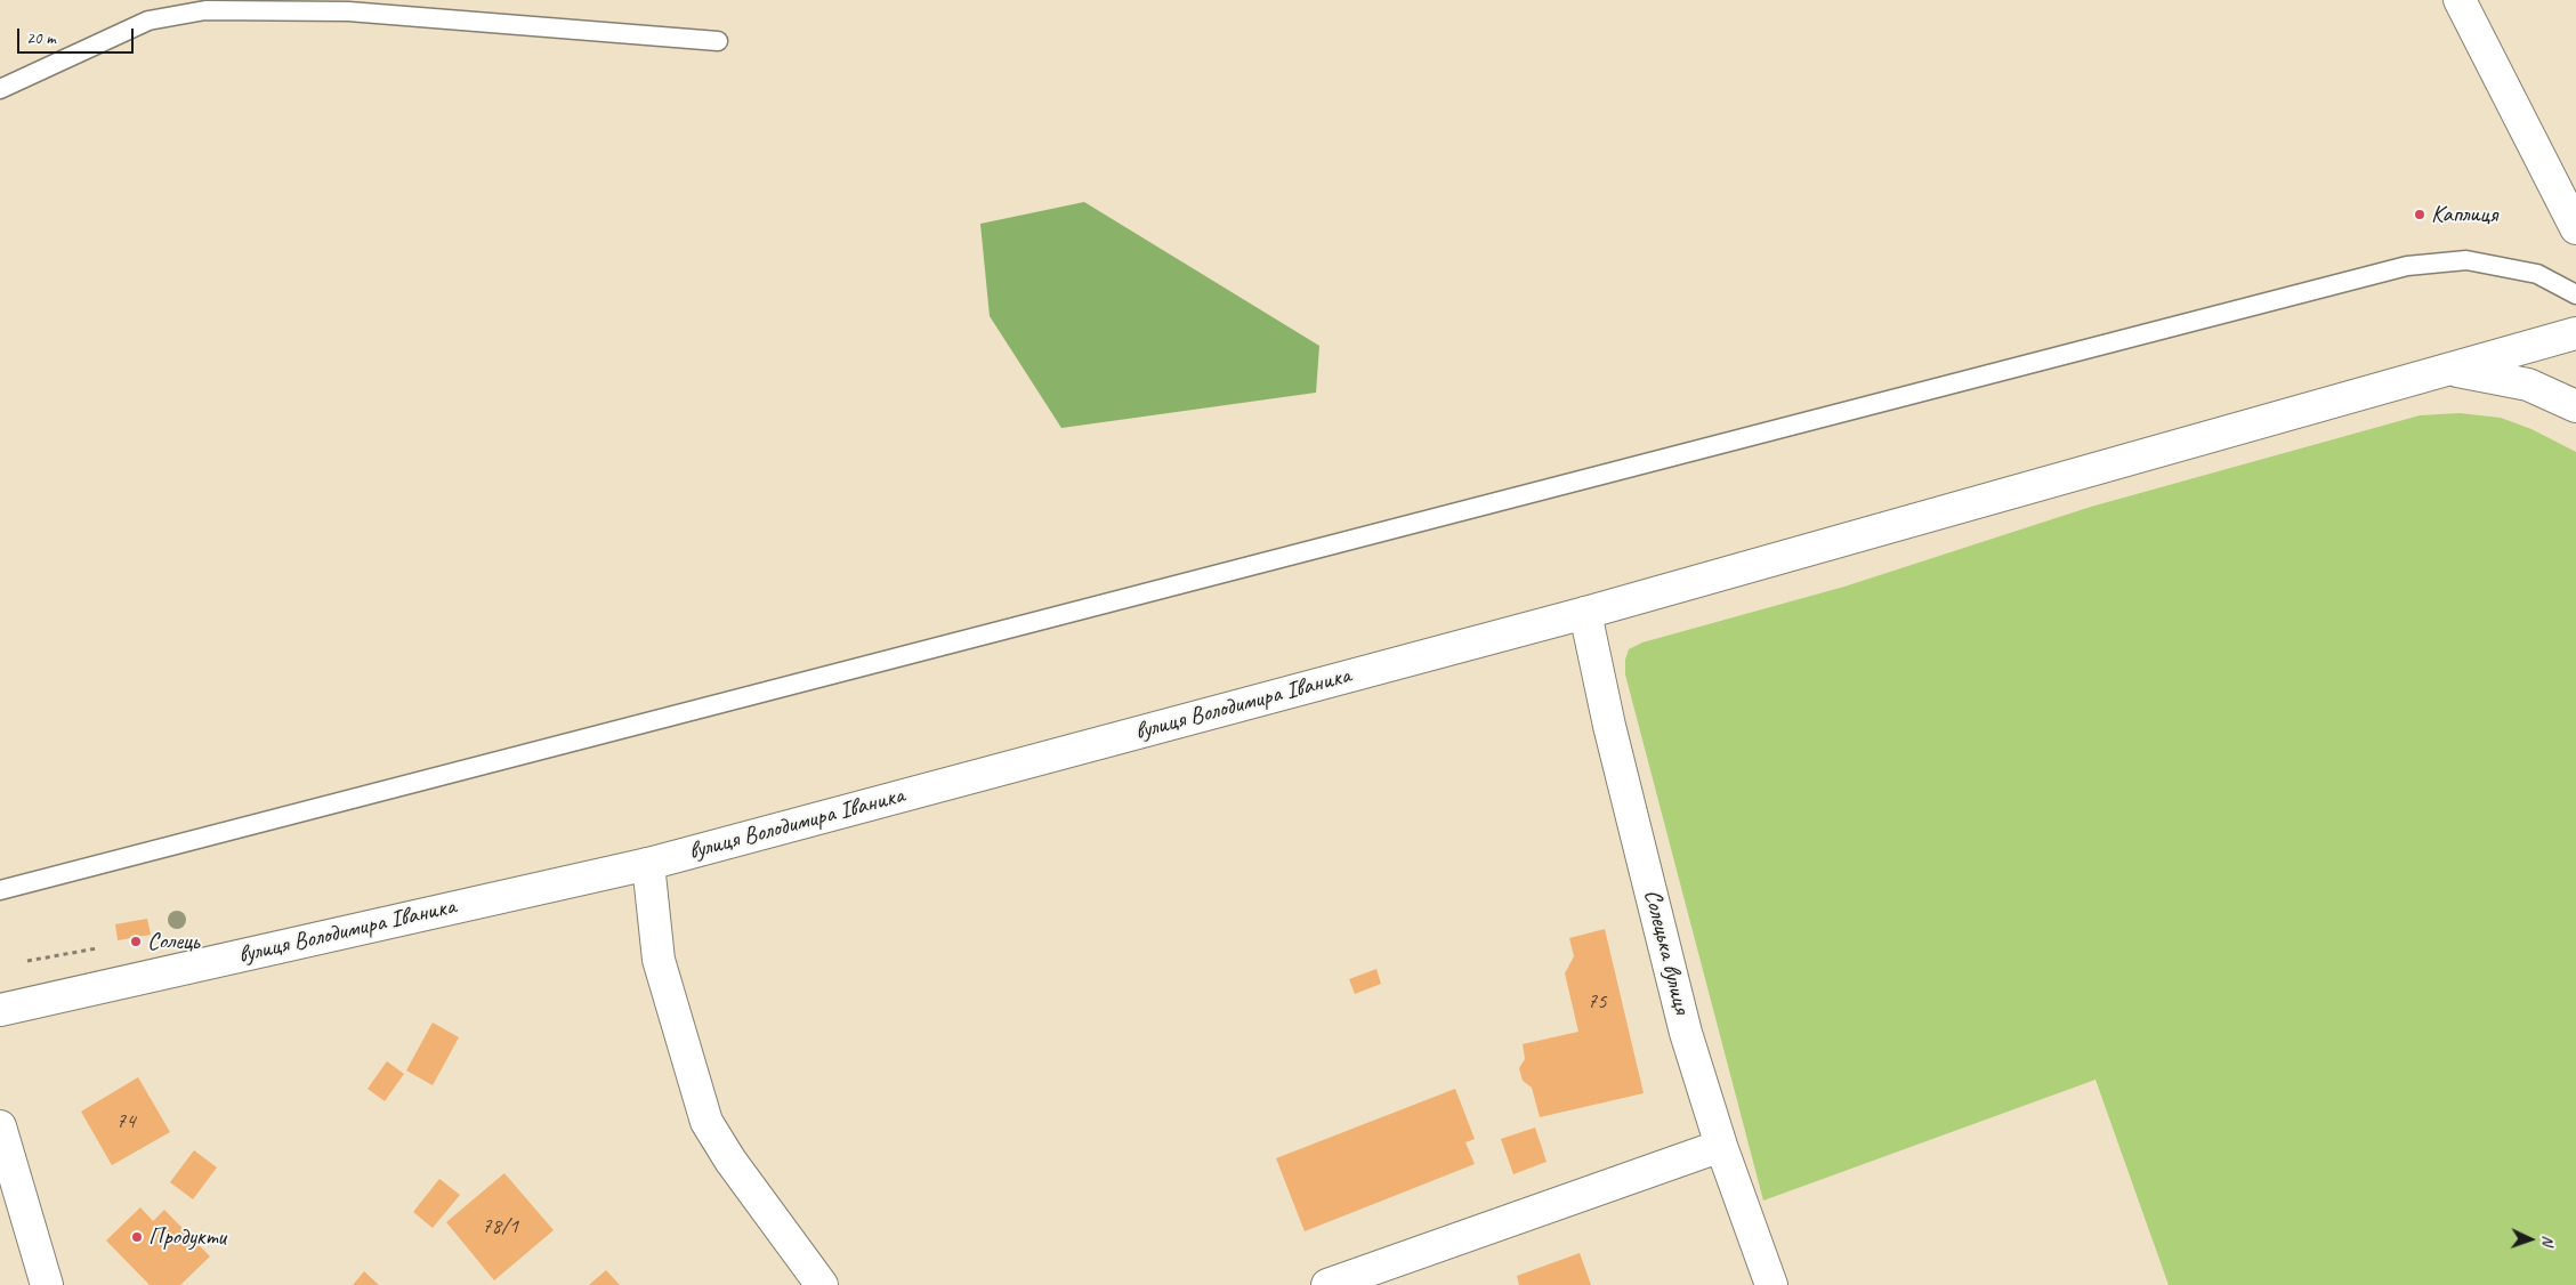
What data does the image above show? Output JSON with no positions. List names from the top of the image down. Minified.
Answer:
{"streets":{"main road":["вулиця Володимира Іваника","Солецька вулиця"]},"crossings":[["вулиця Володимира Іваника","Солецька вулиця"]],"places":["Каплиця","Солець","Продукти"],"house_numbers":["75","74","78/1"],"scale_bar":"20 m","north":"right"}
